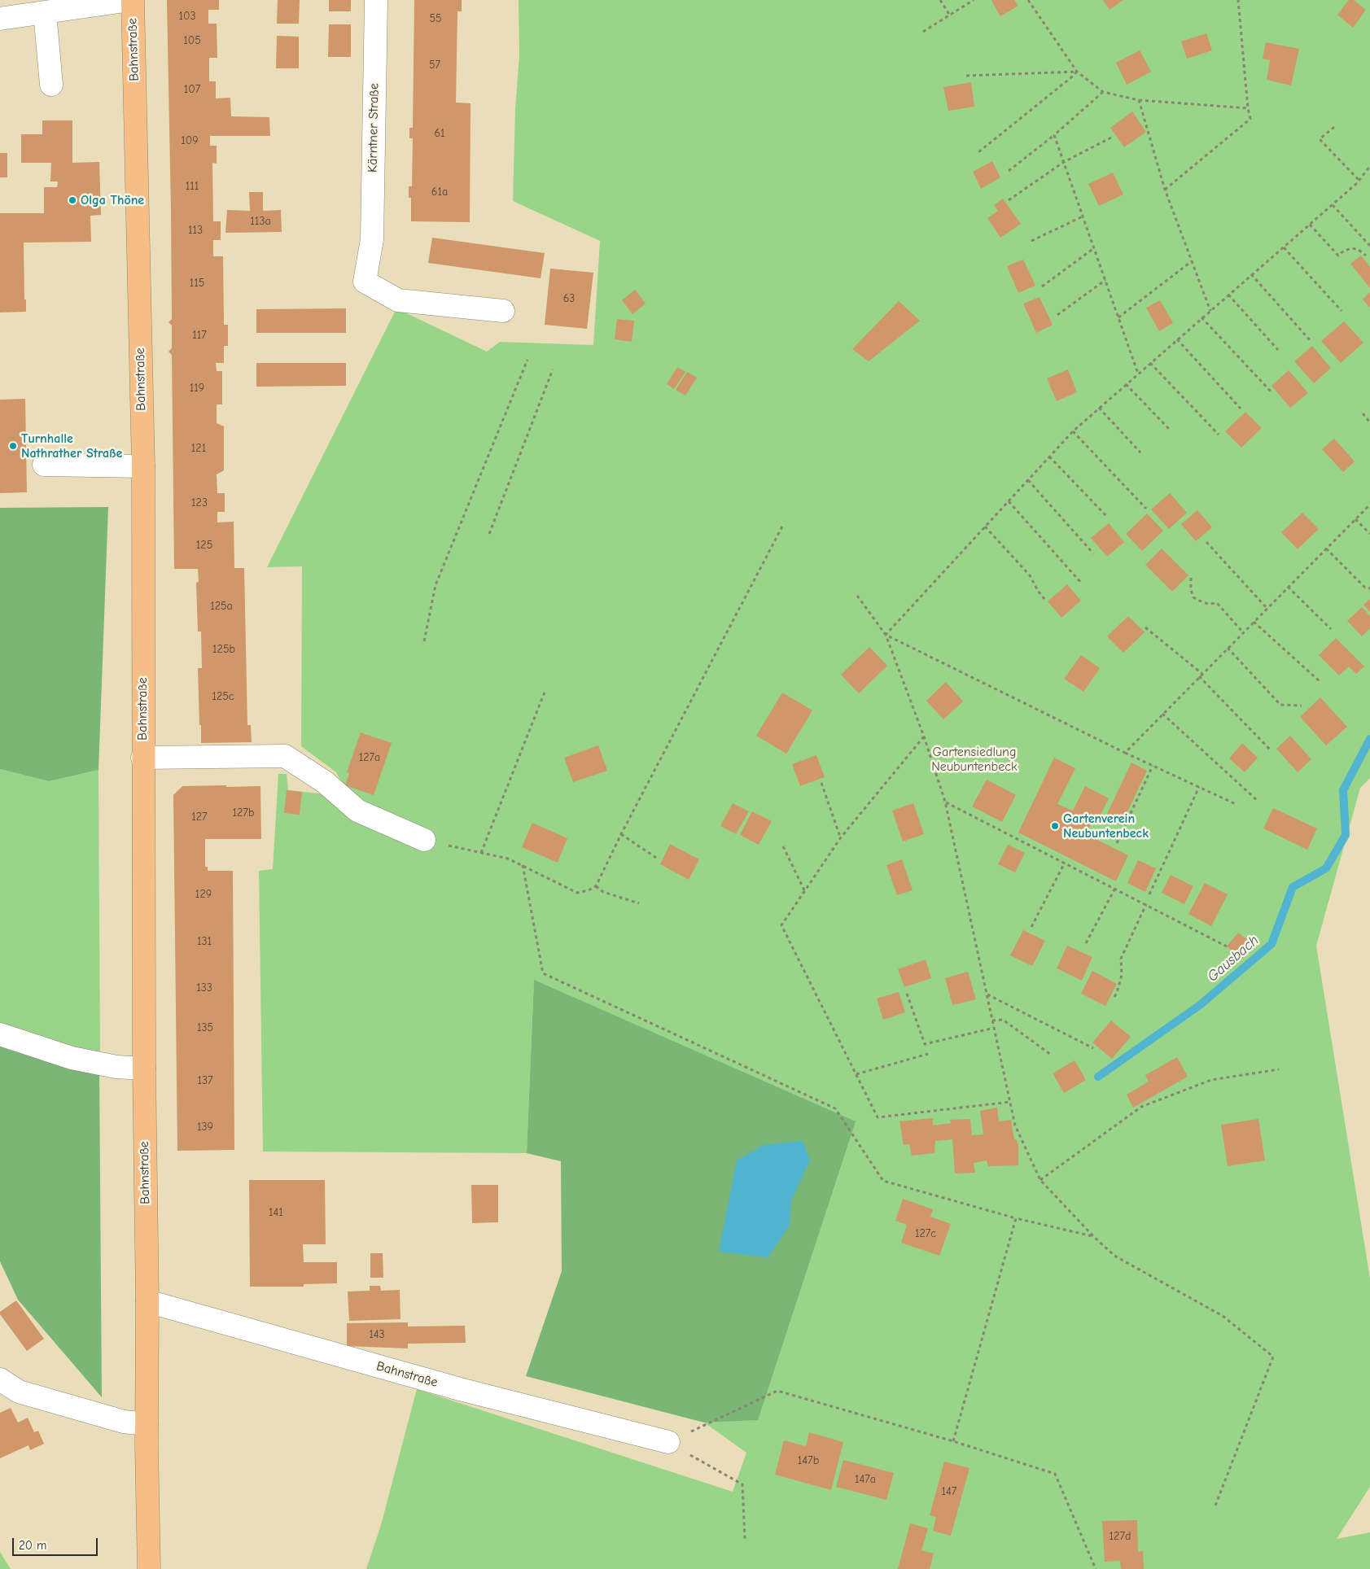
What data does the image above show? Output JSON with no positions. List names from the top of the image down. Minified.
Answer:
{"streets":{"main road":["Bahnstraße"],"street":["Kärntner Straße"]},"water":["Gausbach"],"parks":["Gartensiedlung Neubuntenbeck"],"places":["Olga Thöne","Turnhalle Nathrather Straße","Gartenverein Neubuntenbeck"],"house_numbers":["103","55","105","57","107","61","109","111","61a","113a","113","115","63","117","119","121","123","125","125a","125b","125c","127a","127b","127","129","131","133","135","137","139","141","127c","143","147b","147a","147","127d"],"scale_bar":"20 m"}
